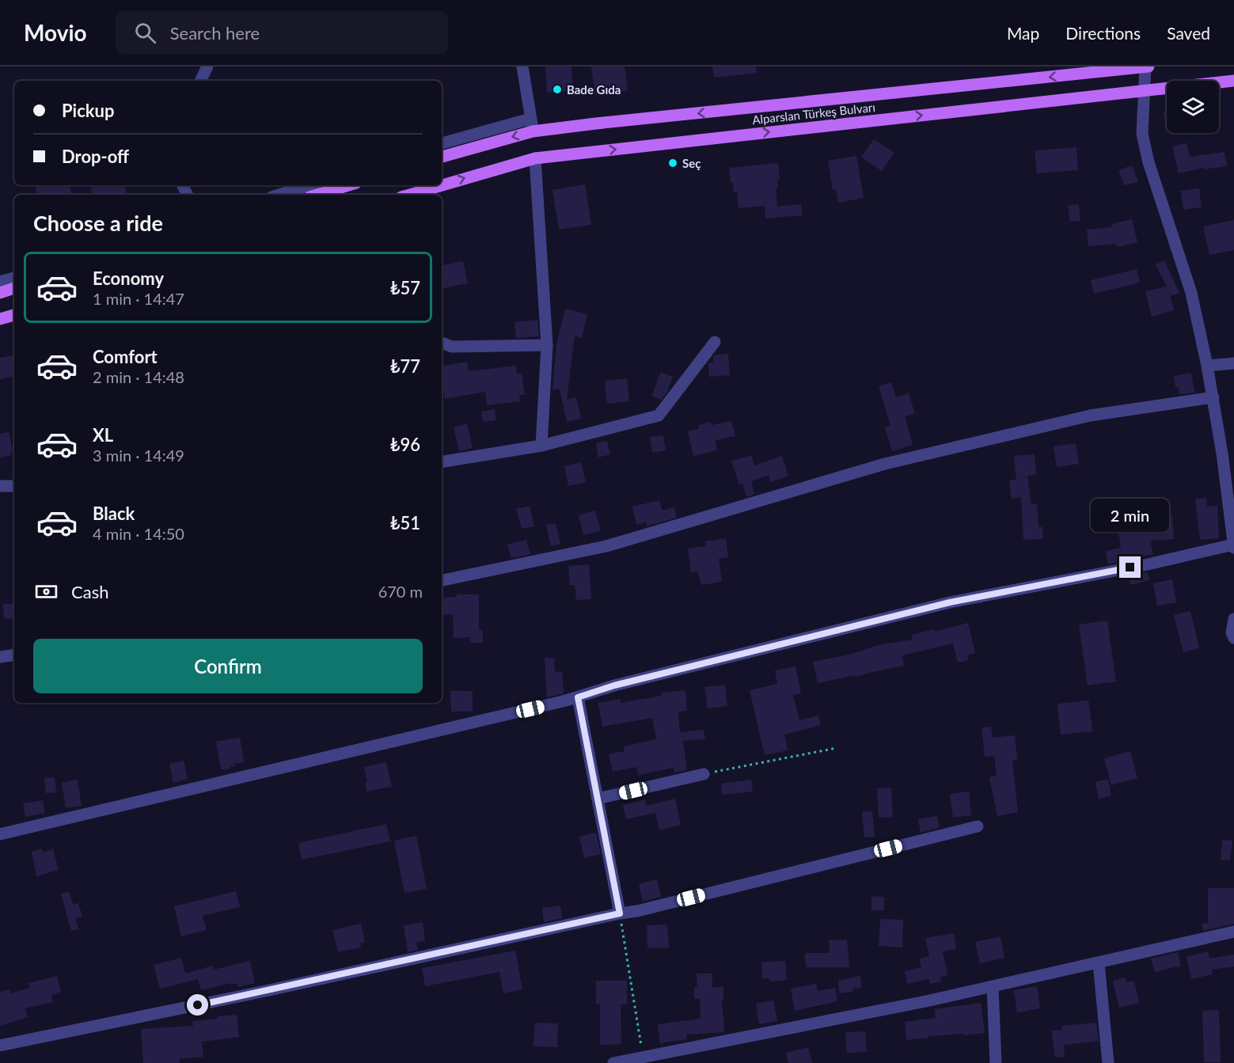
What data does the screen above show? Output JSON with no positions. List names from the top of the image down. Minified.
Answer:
{"streets":{"main road":["Alparslan Türkeş Bulvarı"]},"places":["Bade Gıda","Seç"],"page":{"header":"Movio","search":"Search here","nav":["Map","Directions","Saved"],"banner":["Pickup","Drop-off"],"heading":"Choose a ride","list":[{"name":"Economy","note":"1 min · 14:47","value":"₺57"},{"name":"Comfort","note":"2 min · 14:48","value":"₺77"},{"name":"XL","note":"3 min · 14:49","value":"₺96"},{"name":"Black","note":"4 min · 14:50","value":"₺51"}],"bubble":"2 min","pay":["Cash","670 m"],"buttons":"Confirm"}}
